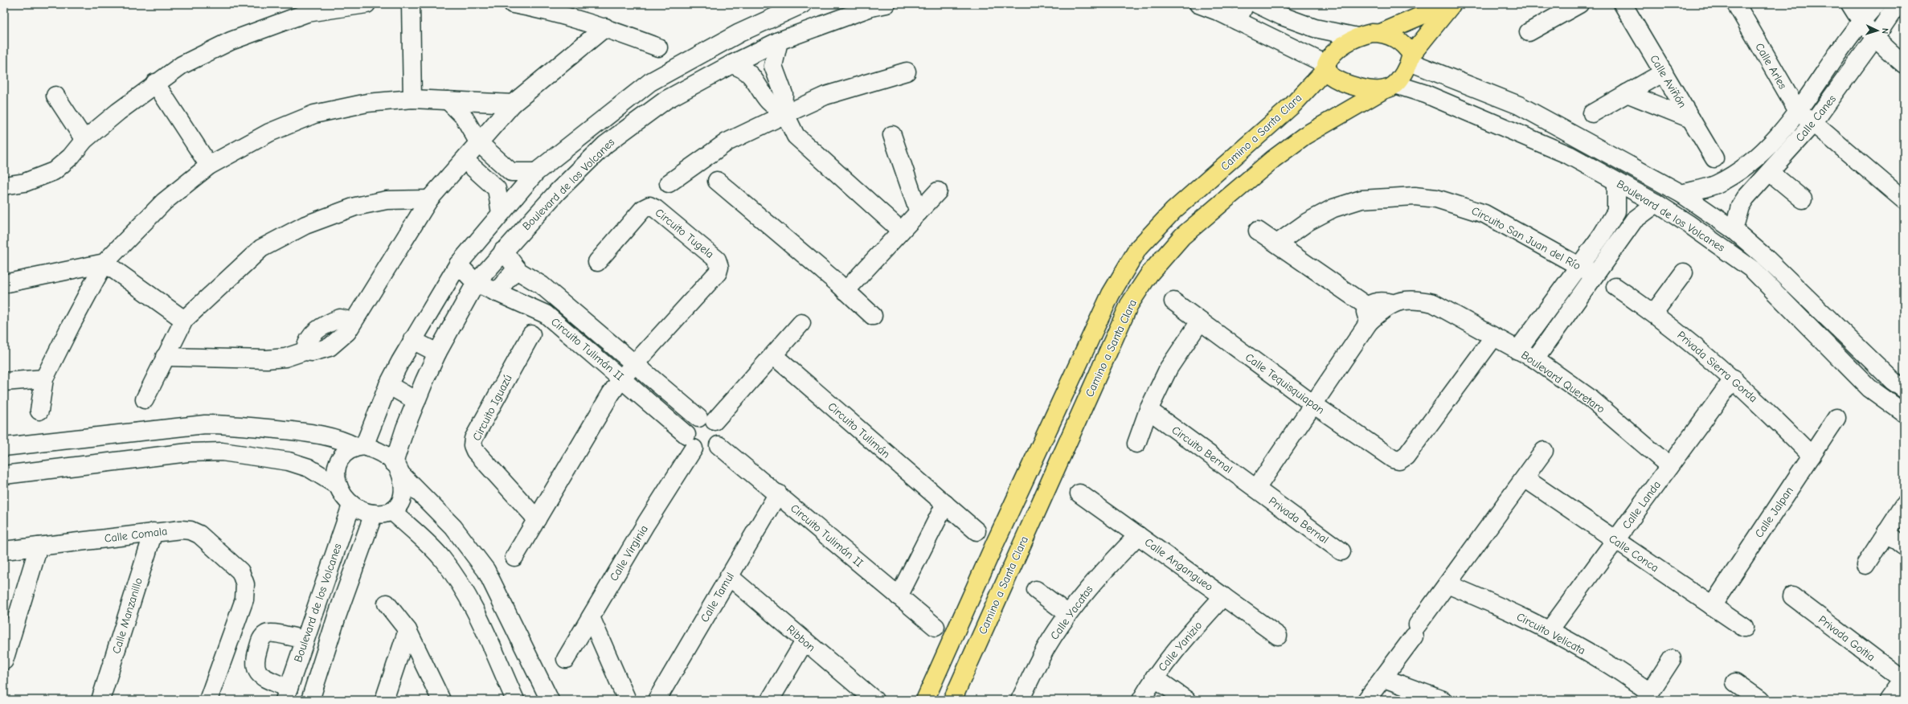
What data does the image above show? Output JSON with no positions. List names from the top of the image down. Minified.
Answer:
{"streets":{"main road":["Camino a Santa Clara"],"street":["Calle Arles","Calle Aviñón","Calle Canes","Boulevard de los Volcanes","Circuito Tugela","Circuito San Juan del Río","Circuito Tulimán II","Privada Sierra Gorda","Boulevard Queretaro","Calle Tequisquiapan","Circuito Iguazú","Circuito Tulimán","Circuito Bernal","Calle Landa","Calle Jalpan","Privada Bernal","Calle Comala","Calle Virginia","Calle Conca","Calle Angangueo","Calle Tamul","Calle Yacatas","Calle Manzanillo","Circuito Velicata","Ribbon","Privada Goitia","Calle Yanizio"]},"crossings":[["Calle Arles","Calle Canes"],["Calle Canes","Boulevard de los Volcanes"],["Camino a Santa Clara","Boulevard de los Volcanes"],["Boulevard de los Volcanes","Circuito Tulimán II"],["Circuito Tugela","Circuito Tulimán II"],["Circuito Tulimán II","Calle Virginia"],["Circuito Tulimán II","Calle Tamul"],["Privada Sierra Gorda","Calle Landa"],["Privada Sierra Gorda","Calle Jalpan"],["Boulevard Queretaro","Calle Tequisquiapan"],["Boulevard Queretaro","Calle Landa"],["Circuito Bernal","Privada Bernal"],["Calle Landa","Calle Conca"],["Calle Landa","Circuito Velicata"],["Calle Jalpan","Calle Conca"],["Calle Comala","Calle Manzanillo"],["Calle Angangueo","Calle Yacatas"],["Calle Angangueo","Calle Yanizio"],["Calle Tamul","Ribbon"]],"north":"right"}
